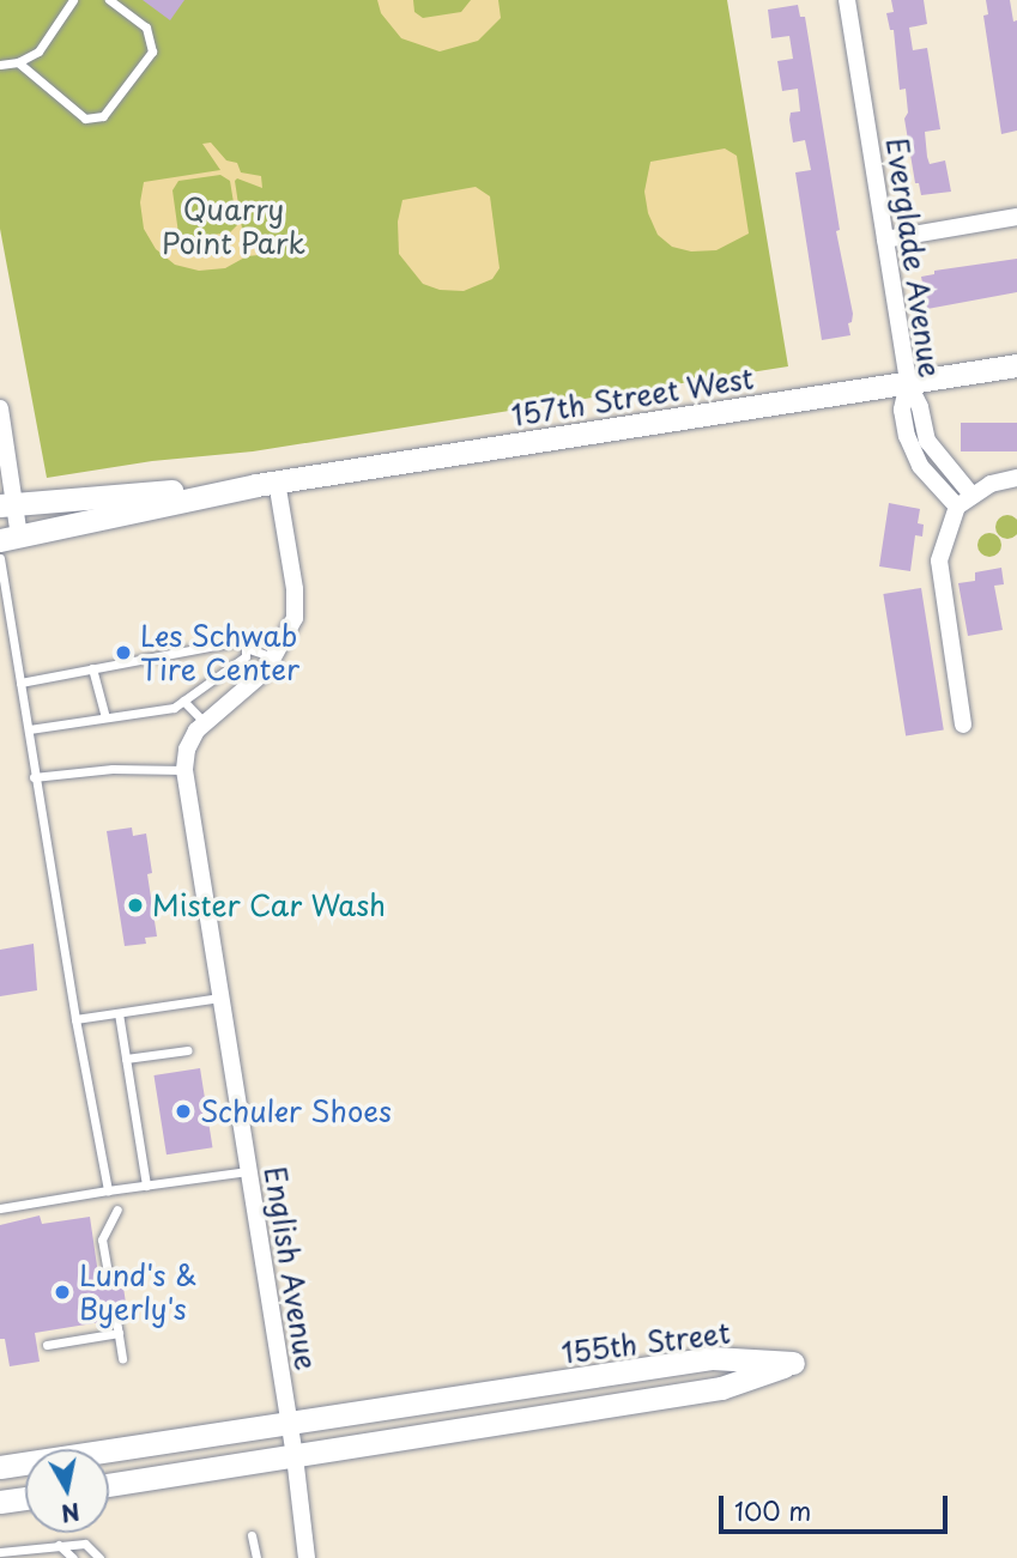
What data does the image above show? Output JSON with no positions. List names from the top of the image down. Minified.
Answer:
{"streets":{"street":["Everglade Avenue","157th Street West","English Avenue","155th Street"]},"crossings":[["Everglade Avenue","157th Street West"],["157th Street West","English Avenue"],["English Avenue","155th Street"]],"parks":["Quarry Point Park"],"places":["Les Schwab Tire Center","Mister Car Wash","Schuler Shoes","Lund's & Byerly's"],"scale_bar":"100 m","north":"bottom"}
